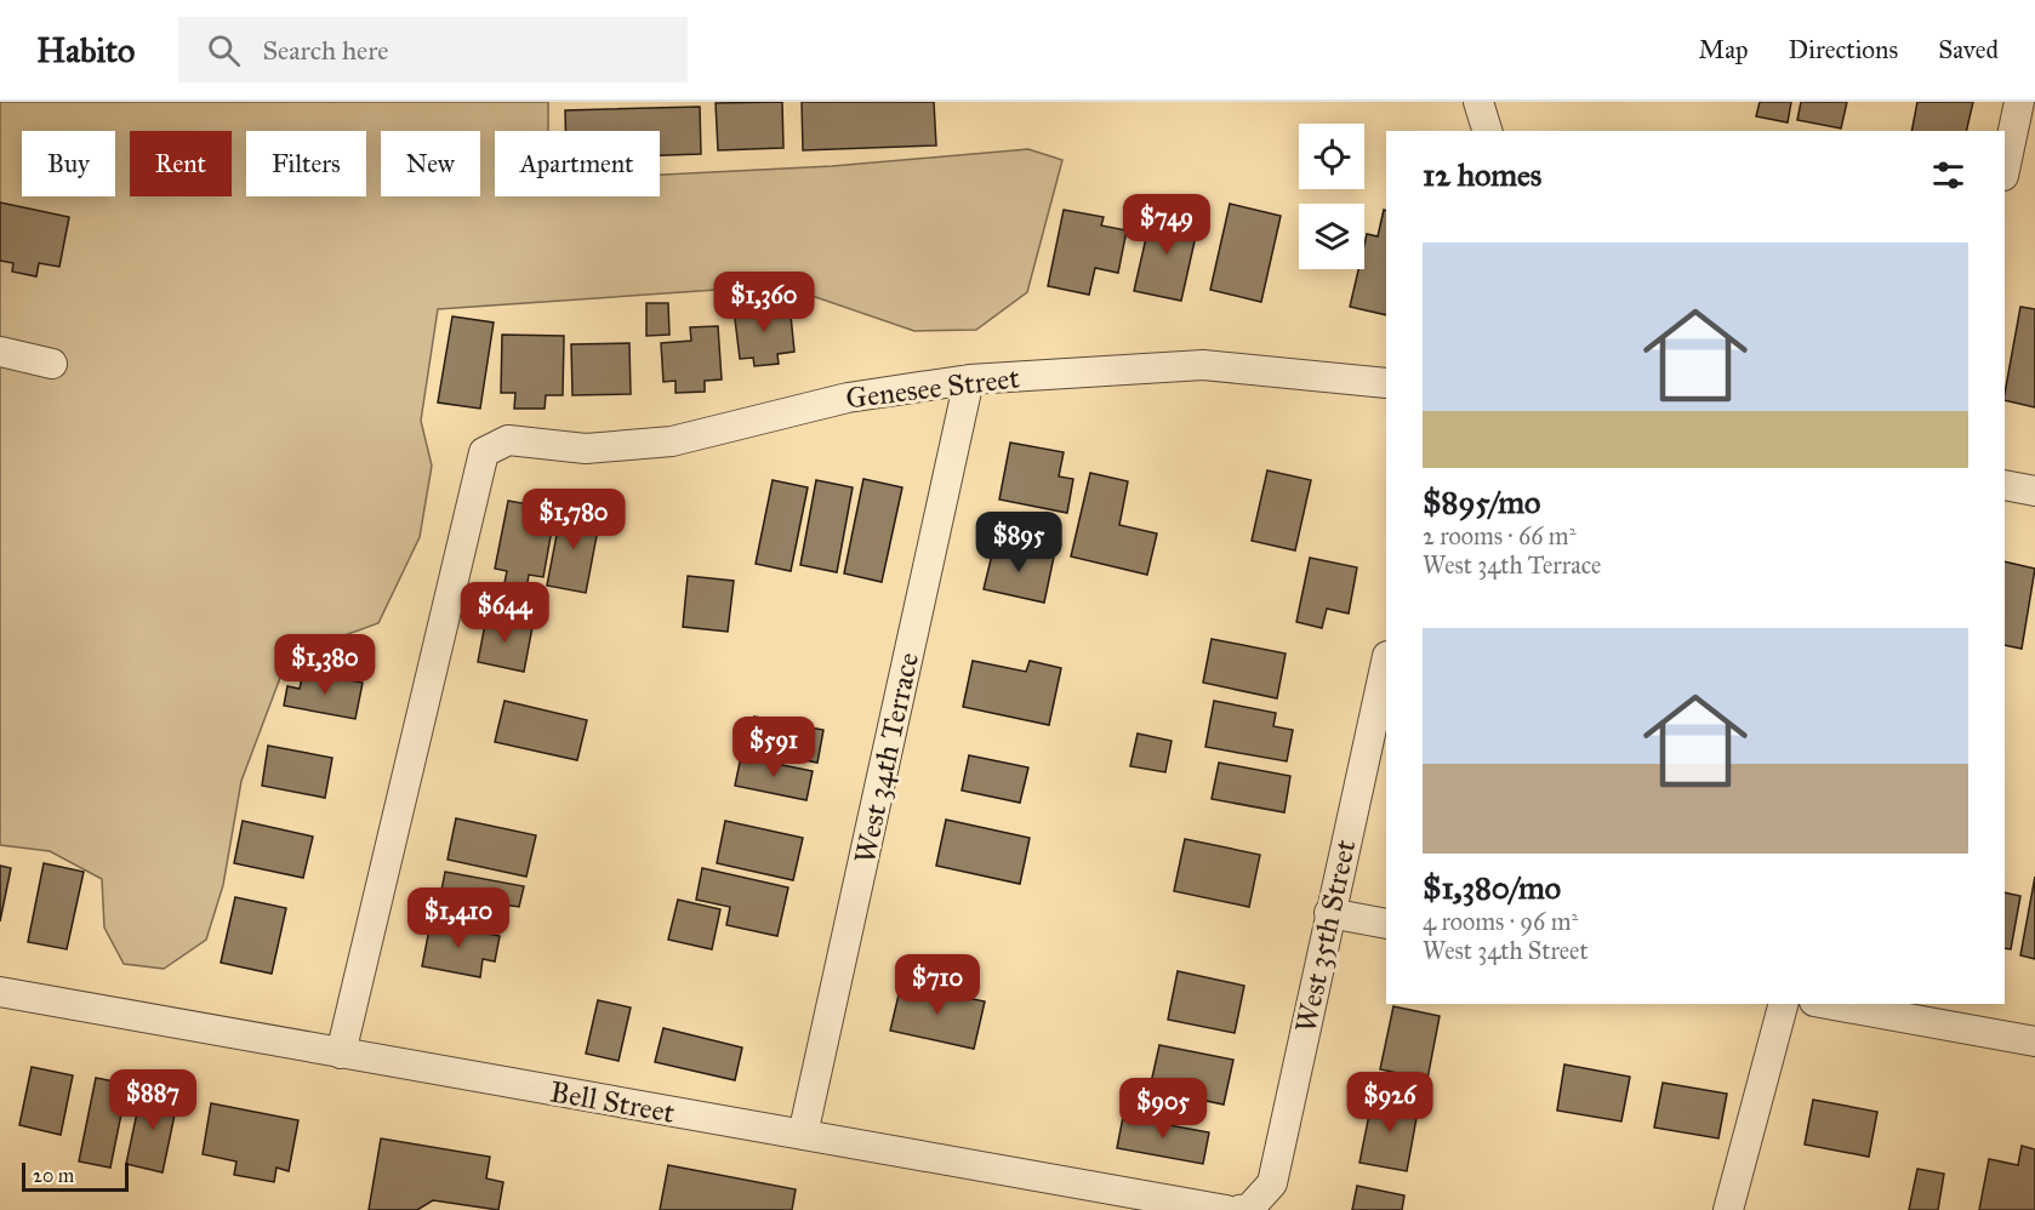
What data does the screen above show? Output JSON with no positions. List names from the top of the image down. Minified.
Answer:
{"streets":{"street":["Genesee Street","West 34th Terrace","West 35th Street","Bell Street"]},"crossings":[["Genesee Street","West 34th Terrace"],["Genesee Street","Bell Street"],["West 34th Terrace","Bell Street"],["West 35th Street","Bell Street"]],"scale_bar":"20 m","page":{"header":"Habito","search":"Search here","nav":["Map","Directions","Saved"],"chip":["Buy","Rent","Filters","New","Apartment"],"heading":"12 homes","price":["$749","$1,360","$1,780","$895","$644","$1,380","$591","$1,410","$710","$887","$926","$905"],"list":[{"name":"$895/mo","note":"2 rooms · 66 m² · West 34th Terrace"},{"name":"$1,380/mo","note":"4 rooms · 96 m² · West 34th Street"}],"scale":"20 m"}}
